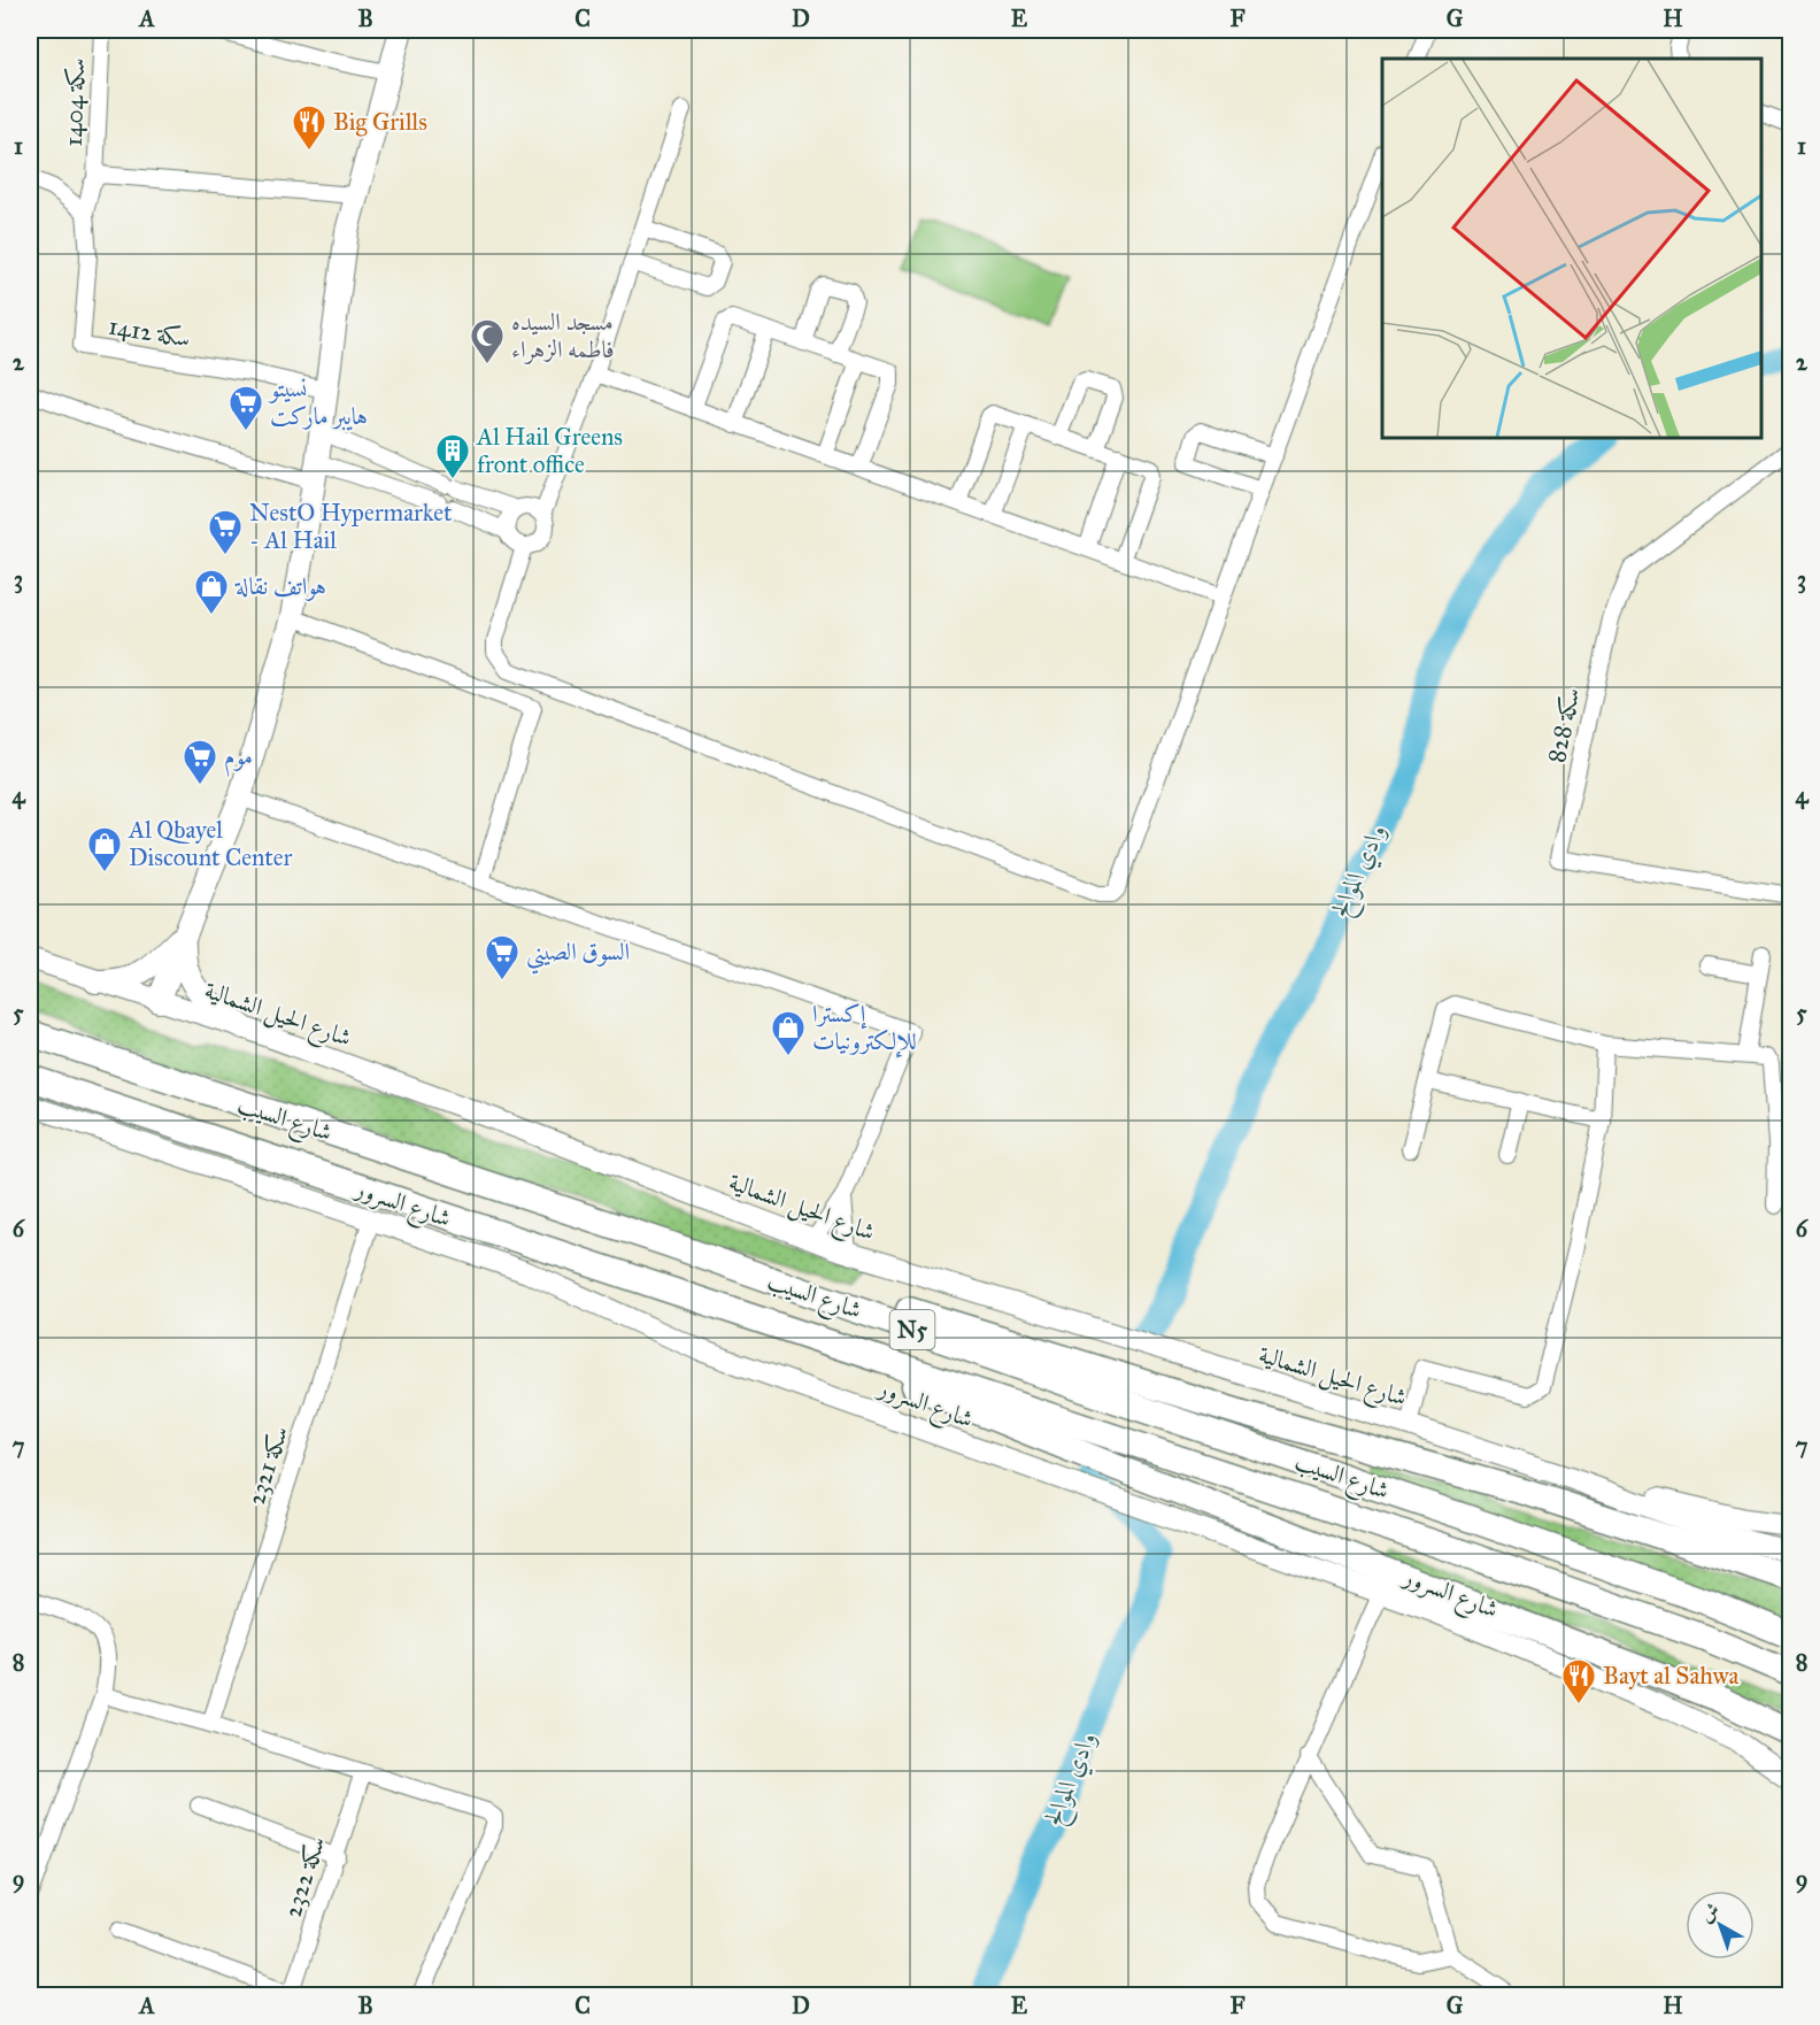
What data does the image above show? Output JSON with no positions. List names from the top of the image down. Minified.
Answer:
{"streets":{"highway":["شارع السيب","N5"],"street":["سكة 1404","سكة 1412","سكة 828","شارع الحيل الشمالية","شارع السرور","سكة 2321","سكة 2322"]},"crossings":[["سكة 1404","سكة 1412"],["شارع السرور","سكة 2321"]],"water":["وادي الموالح"],"places":{"restaurant":["Big Grills","Bayt al Sahwa"],"mosque":["مسجد السيده فاطمه الزهراء"],"supermarket":["نسيتو هايبر ماركت","NestO Hypermarket - Al Hail","موم","السوق الصيني"],"building":["Al Hail Greens front office"],"shop":["هواتف نقالة","Al Qbayel Discount Center","إكسترا للإلكترونيات"]},"north":"top left","grid":{"columns":["A","B","C","D","E","F","G","H"],"rows":["1","2","3","4","5","6","7","8","9"]}}
